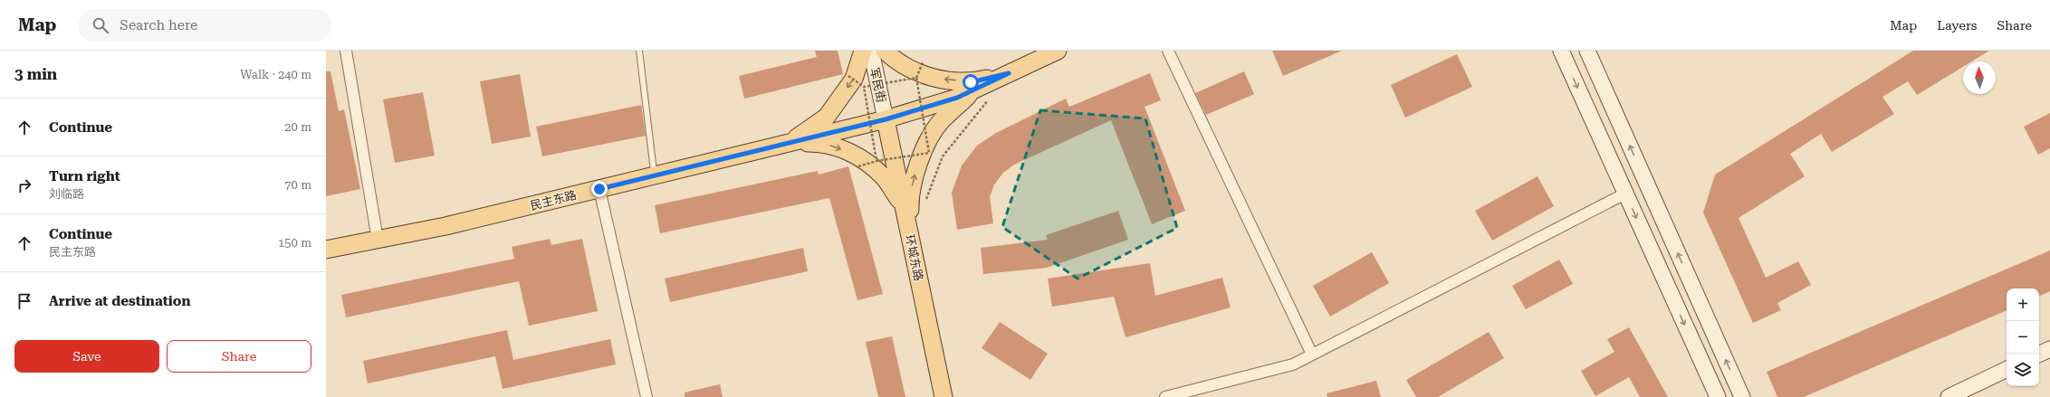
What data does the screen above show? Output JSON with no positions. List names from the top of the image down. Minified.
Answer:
{"streets":{"main road":["军民街","民主东路","环城东路"]},"crossings":[["军民街","民主东路"],["军民街","环城东路"],["民主东路","环城东路"]],"north":"top","page":{"header":"Map","search":"Search here","nav":["Map","Layers","Share"],"heading":["3 min","Walk · 240 m"],"list":[["Continue","20 m"],["Turn right","刘临路","70 m"],["Continue","民主东路","150 m"],"Arrive at destination"],"map_buttons":["+","−"],"buttons":["Save","Share"]}}
